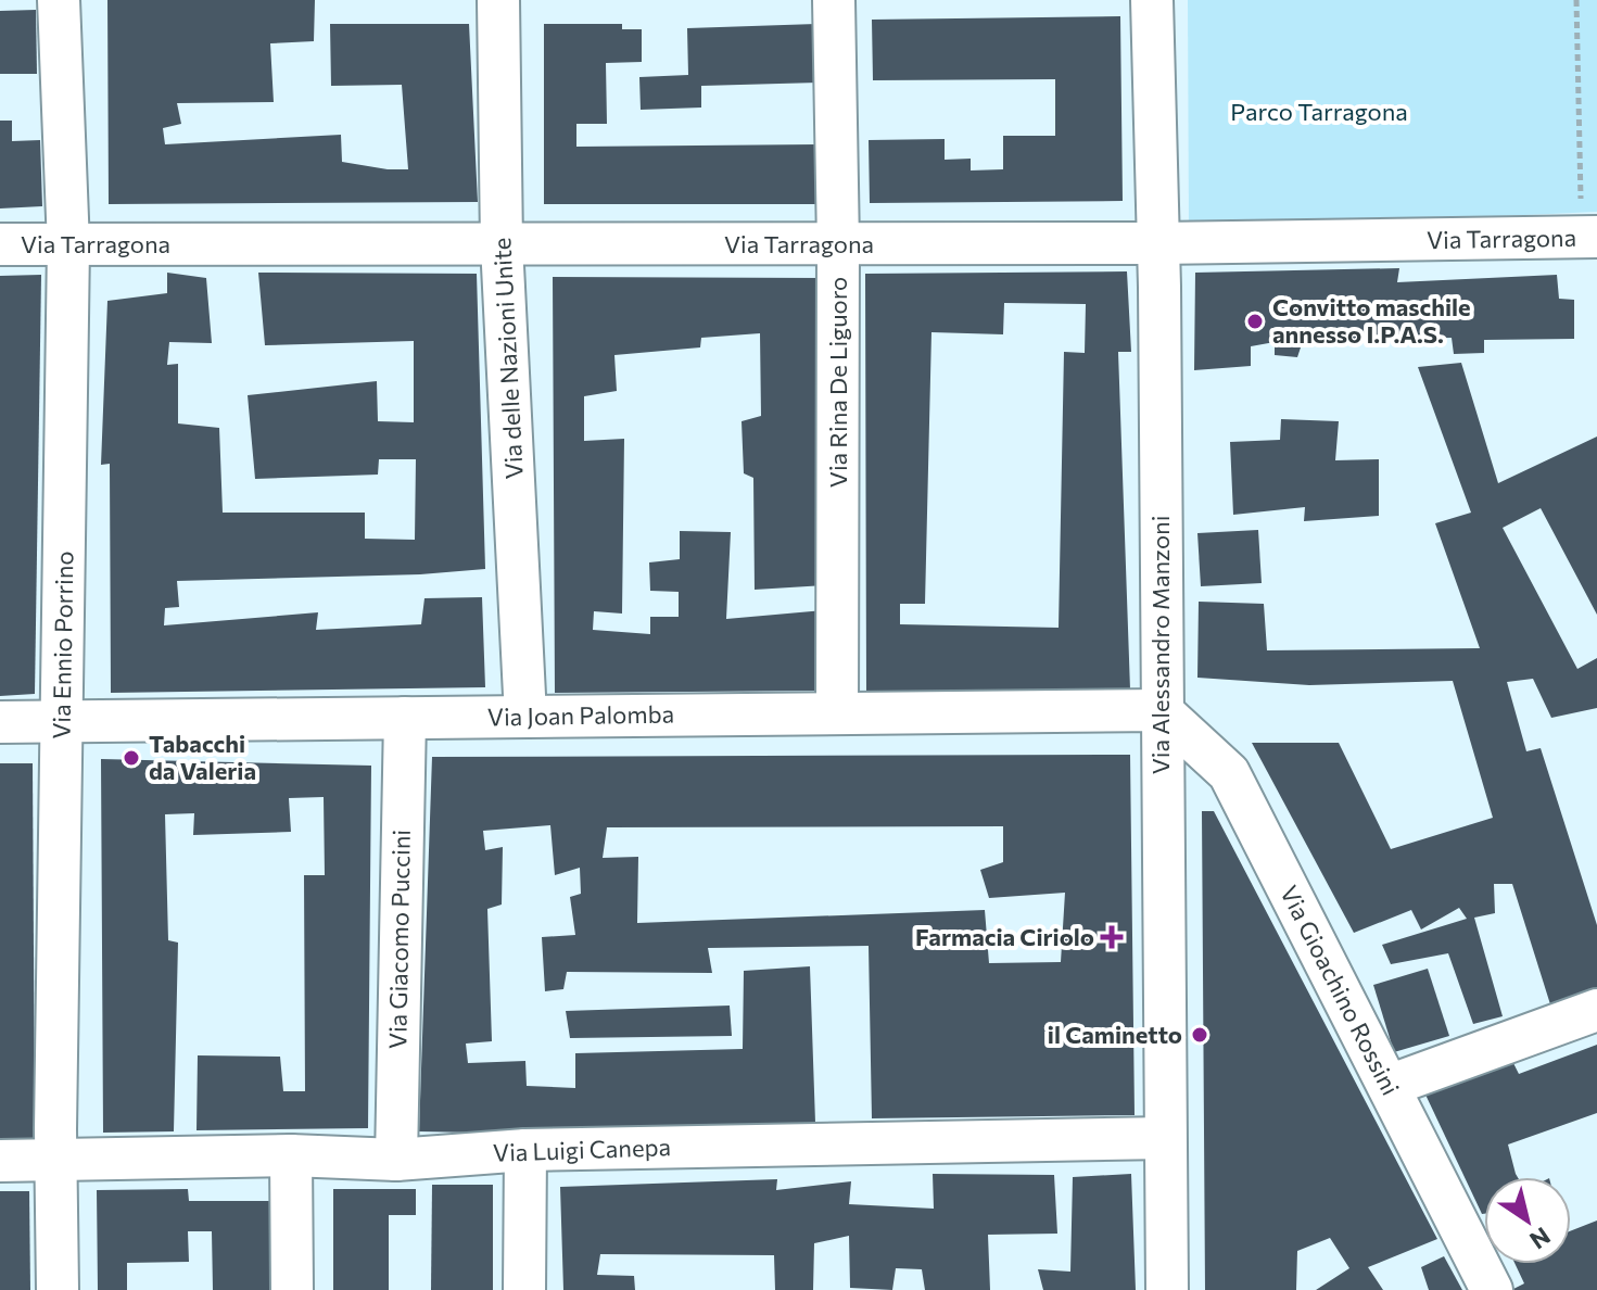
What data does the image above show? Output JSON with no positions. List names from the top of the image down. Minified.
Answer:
{"streets":{"street":["Via Tarragona","Via delle Nazioni Unite","Via Rina De Liguoro","Via Ennio Porrino","Via Alessandro Manzoni","Via Joan Palomba","Via Giacomo Puccini","Via Gioachino Rossini","Via Luigi Canepa"]},"crossings":[["Via Tarragona","Via delle Nazioni Unite"],["Via Tarragona","Via Rina De Liguoro"],["Via Tarragona","Via Ennio Porrino"],["Via Tarragona","Via Alessandro Manzoni"],["Via delle Nazioni Unite","Via Joan Palomba"],["Via Rina De Liguoro","Via Joan Palomba"],["Via Ennio Porrino","Via Joan Palomba"],["Via Ennio Porrino","Via Luigi Canepa"],["Via Alessandro Manzoni","Via Joan Palomba"],["Via Alessandro Manzoni","Via Gioachino Rossini"],["Via Alessandro Manzoni","Via Luigi Canepa"],["Via Joan Palomba","Via Giacomo Puccini"],["Via Joan Palomba","Via Gioachino Rossini"],["Via Giacomo Puccini","Via Luigi Canepa"]],"parks":["Parco Tarragona"],"places":{"other":["Convitto maschile annesso I.P.A.S.","Tabacchi da Valeria","il Caminetto"],"health":["Farmacia Ciriolo"]},"north":"bottom right"}
